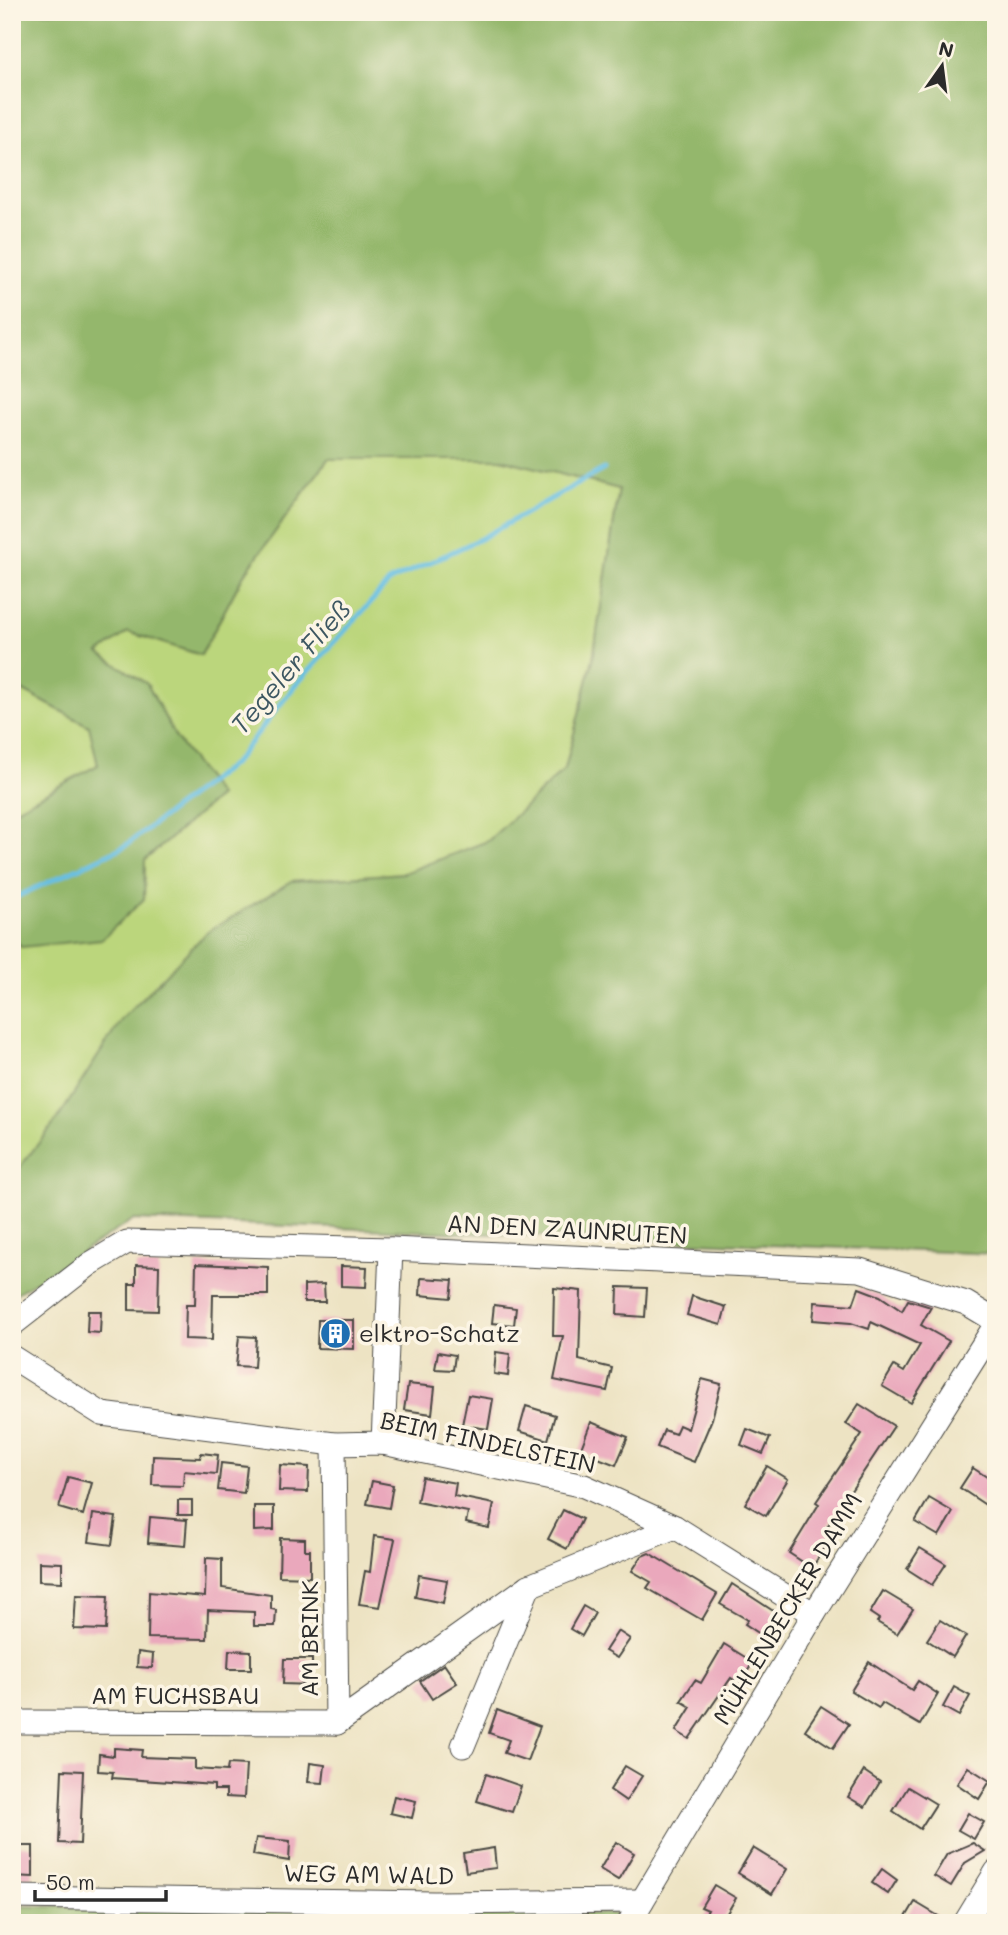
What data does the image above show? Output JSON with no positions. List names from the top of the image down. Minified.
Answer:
{"streets":{"street":["AN DEN ZAUNRUTEN","BEIM FINDELSTEIN","MÜHLENBECKER DAMM","AM BRINK","AM FUCHSBAU","WEG AM WALD"]},"crossings":[["AN DEN ZAUNRUTEN","MÜHLENBECKER DAMM"],["BEIM FINDELSTEIN","MÜHLENBECKER DAMM"],["BEIM FINDELSTEIN","AM BRINK"],["MÜHLENBECKER DAMM","WEG AM WALD"],["AM BRINK","AM FUCHSBAU"]],"water":["Tegeler Fließ"],"places":{"building":["elktro-Schatz"]},"scale_bar":"50 m","north":"top"}
